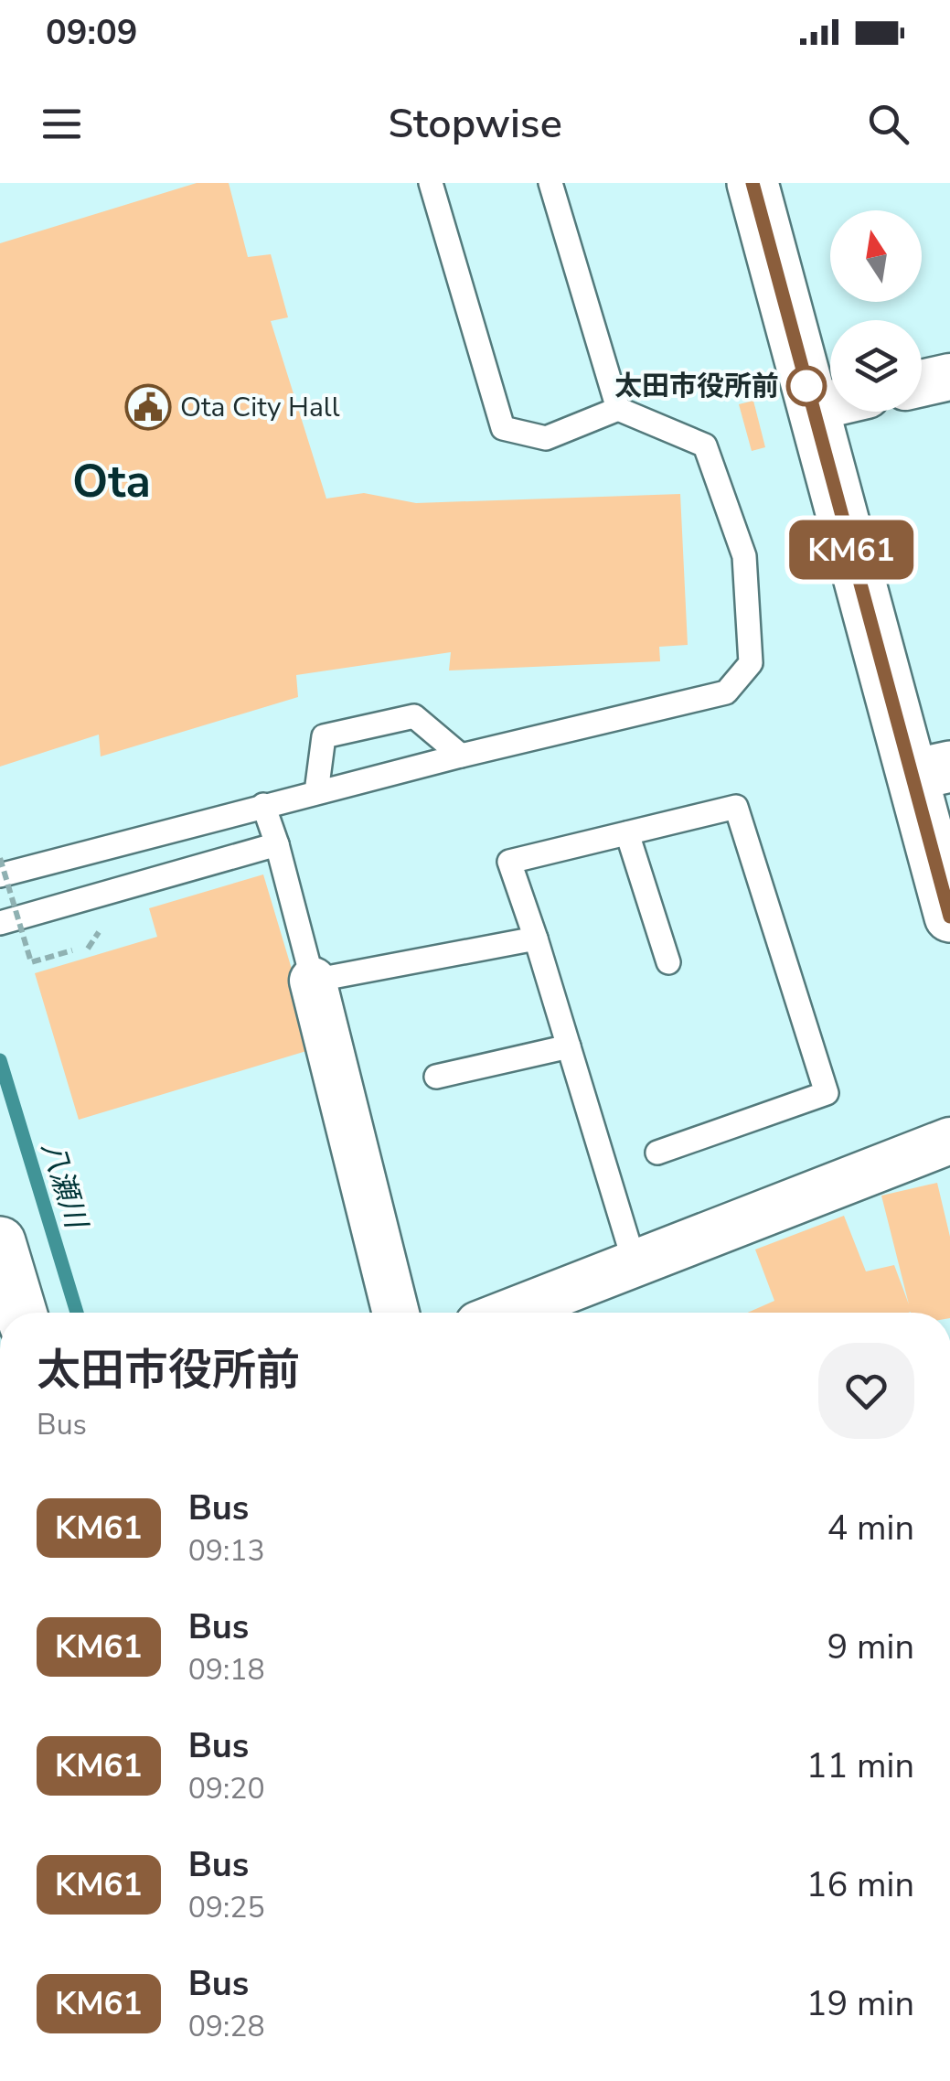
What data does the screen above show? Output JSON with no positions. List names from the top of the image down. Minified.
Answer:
{"districts":["Ota"],"water":["八瀬川"],"places":{"other":["太田市役所前"],"public building":["Ota City Hall"]},"lines":["bus line KM61"],"north":"top","page":{"status":"09:09","header":"Stopwise","on_map":"KM61","heading":["太田市役所前","Bus"],"list":[{"mark":"KM61","name":"Bus","note":"09:13","value":"4 min"},{"mark":"KM61","name":"Bus","note":"09:18","value":"9 min"},{"mark":"KM61","name":"Bus","note":"09:20","value":"11 min"},{"mark":"KM61","name":"Bus","note":"09:25","value":"16 min"},{"mark":"KM61","name":"Bus","note":"09:28","value":"19 min"}]}}
